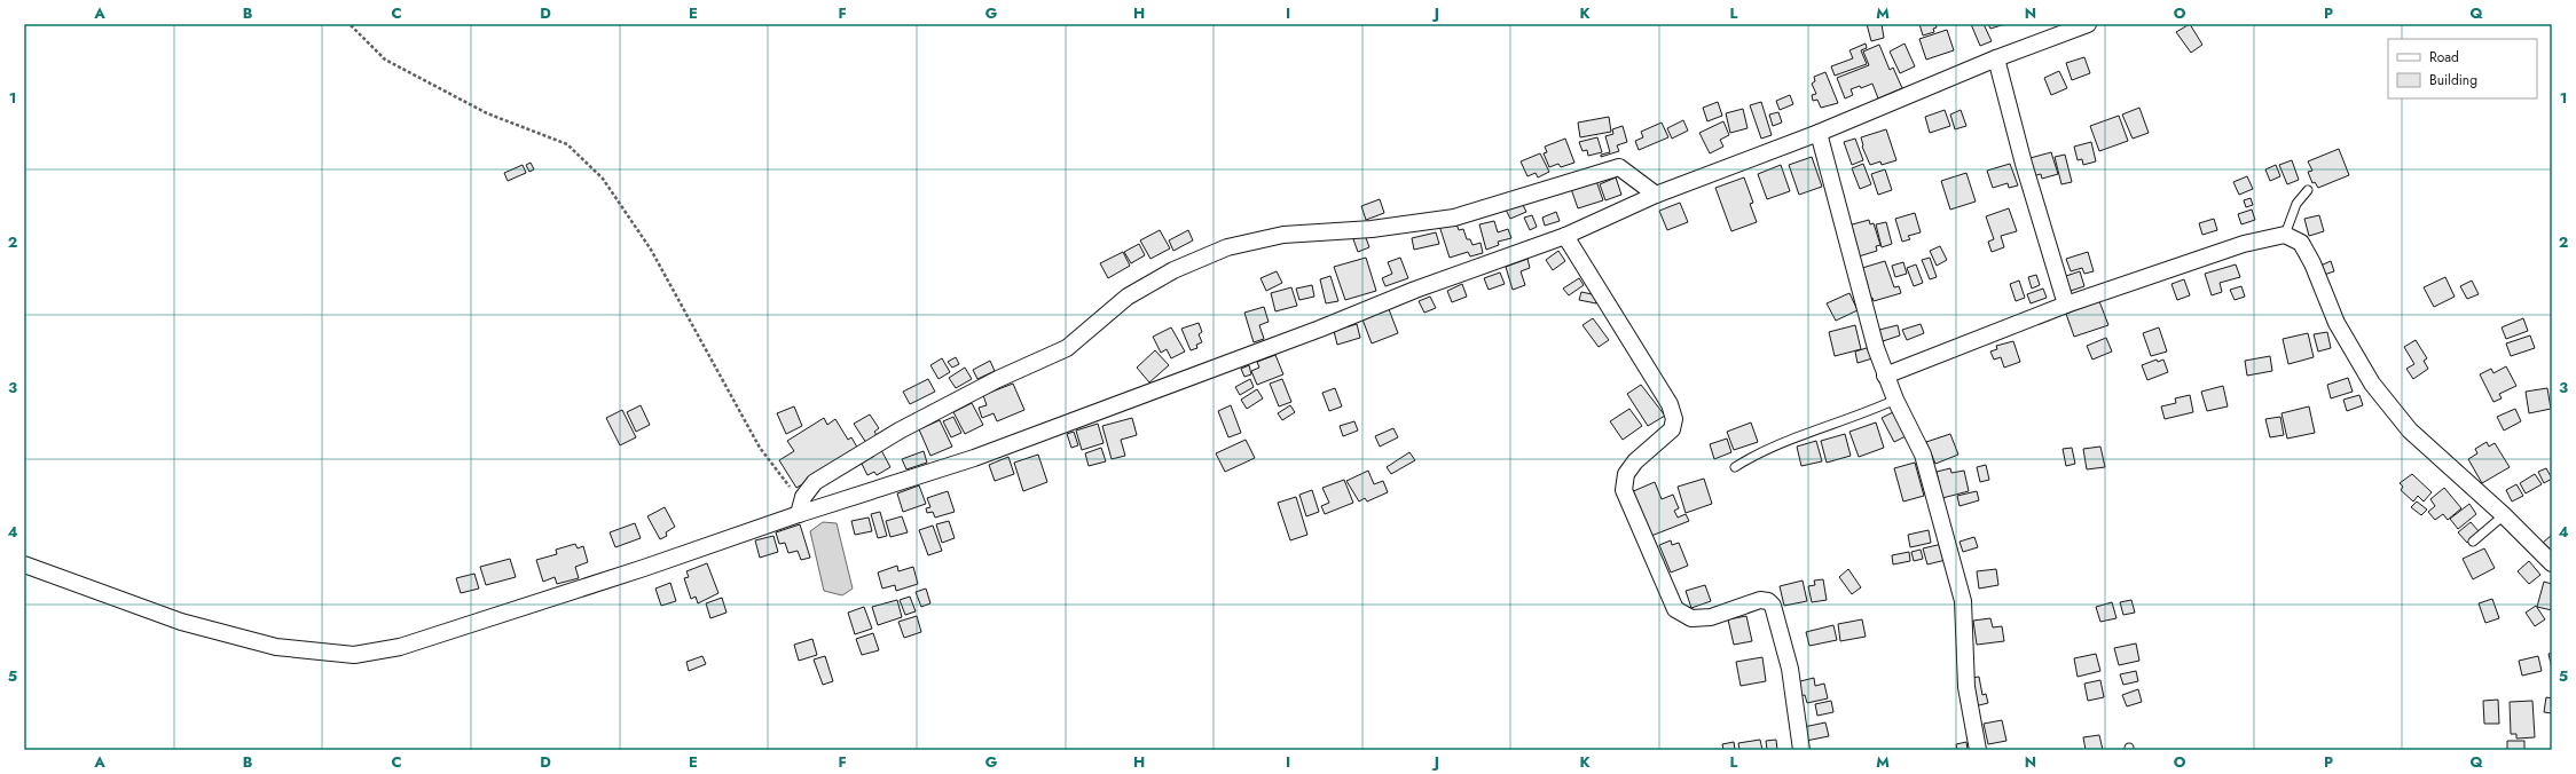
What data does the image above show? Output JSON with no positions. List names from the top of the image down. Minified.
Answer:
{"legend":["Road","Building"],"grid":{"columns":["A","B","C","D","E","F","G","H","I","J","K","L","M","N","O","P","Q"],"rows":["1","2","3","4","5"]}}
